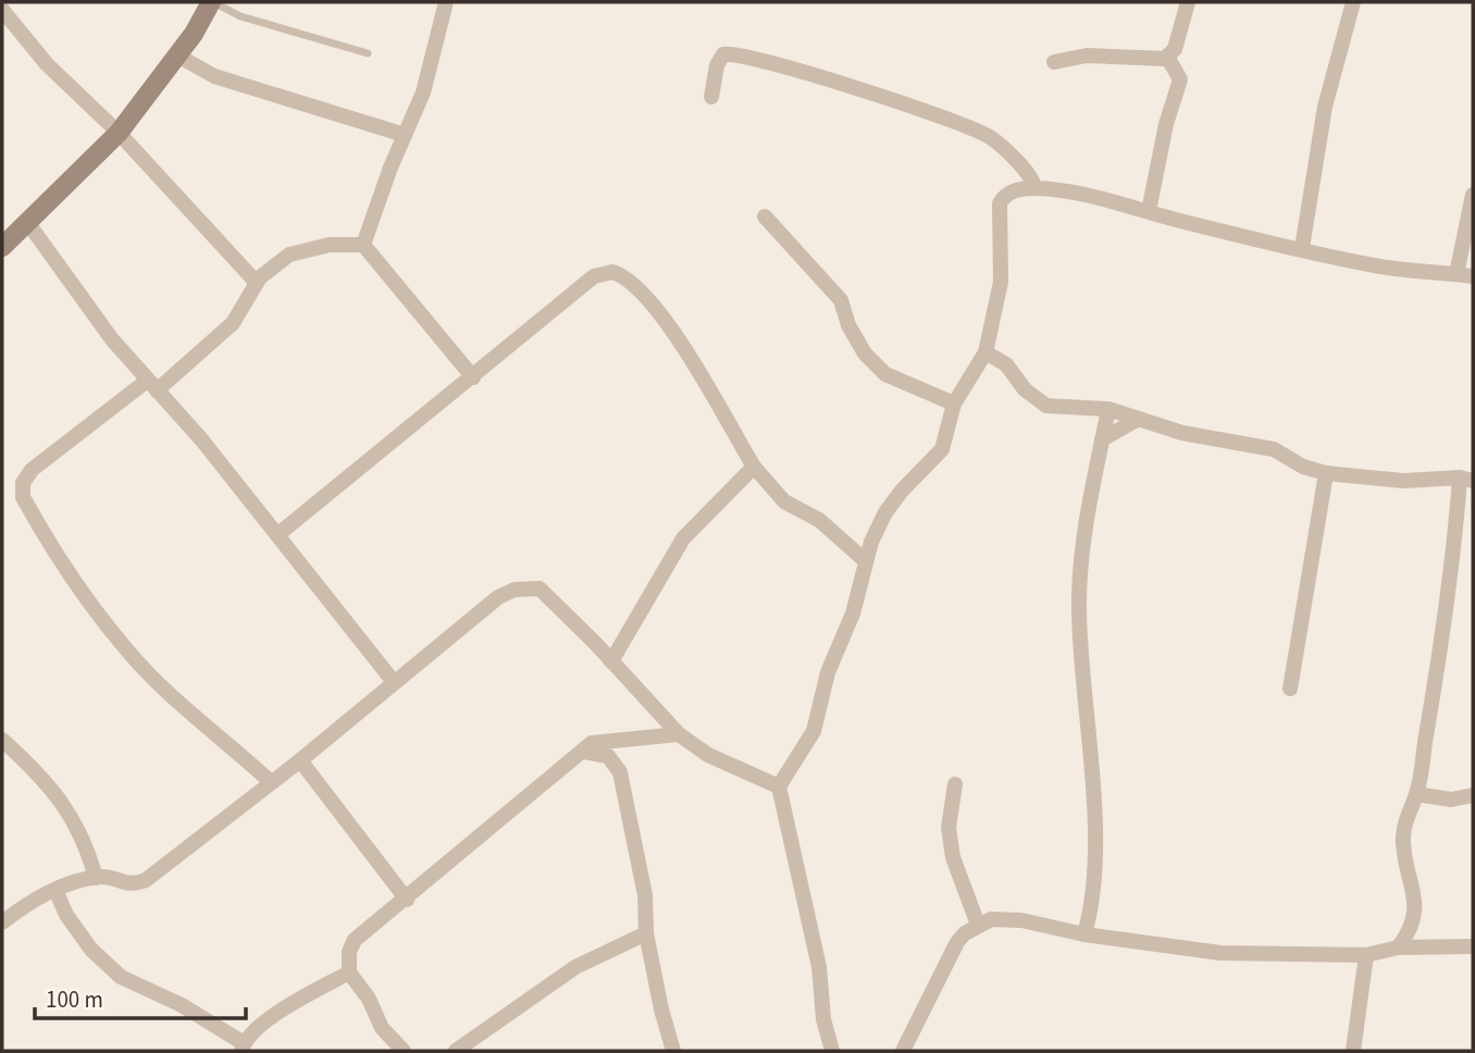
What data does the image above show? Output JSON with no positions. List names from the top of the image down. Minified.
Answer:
{"scale_bar":"100 m"}
